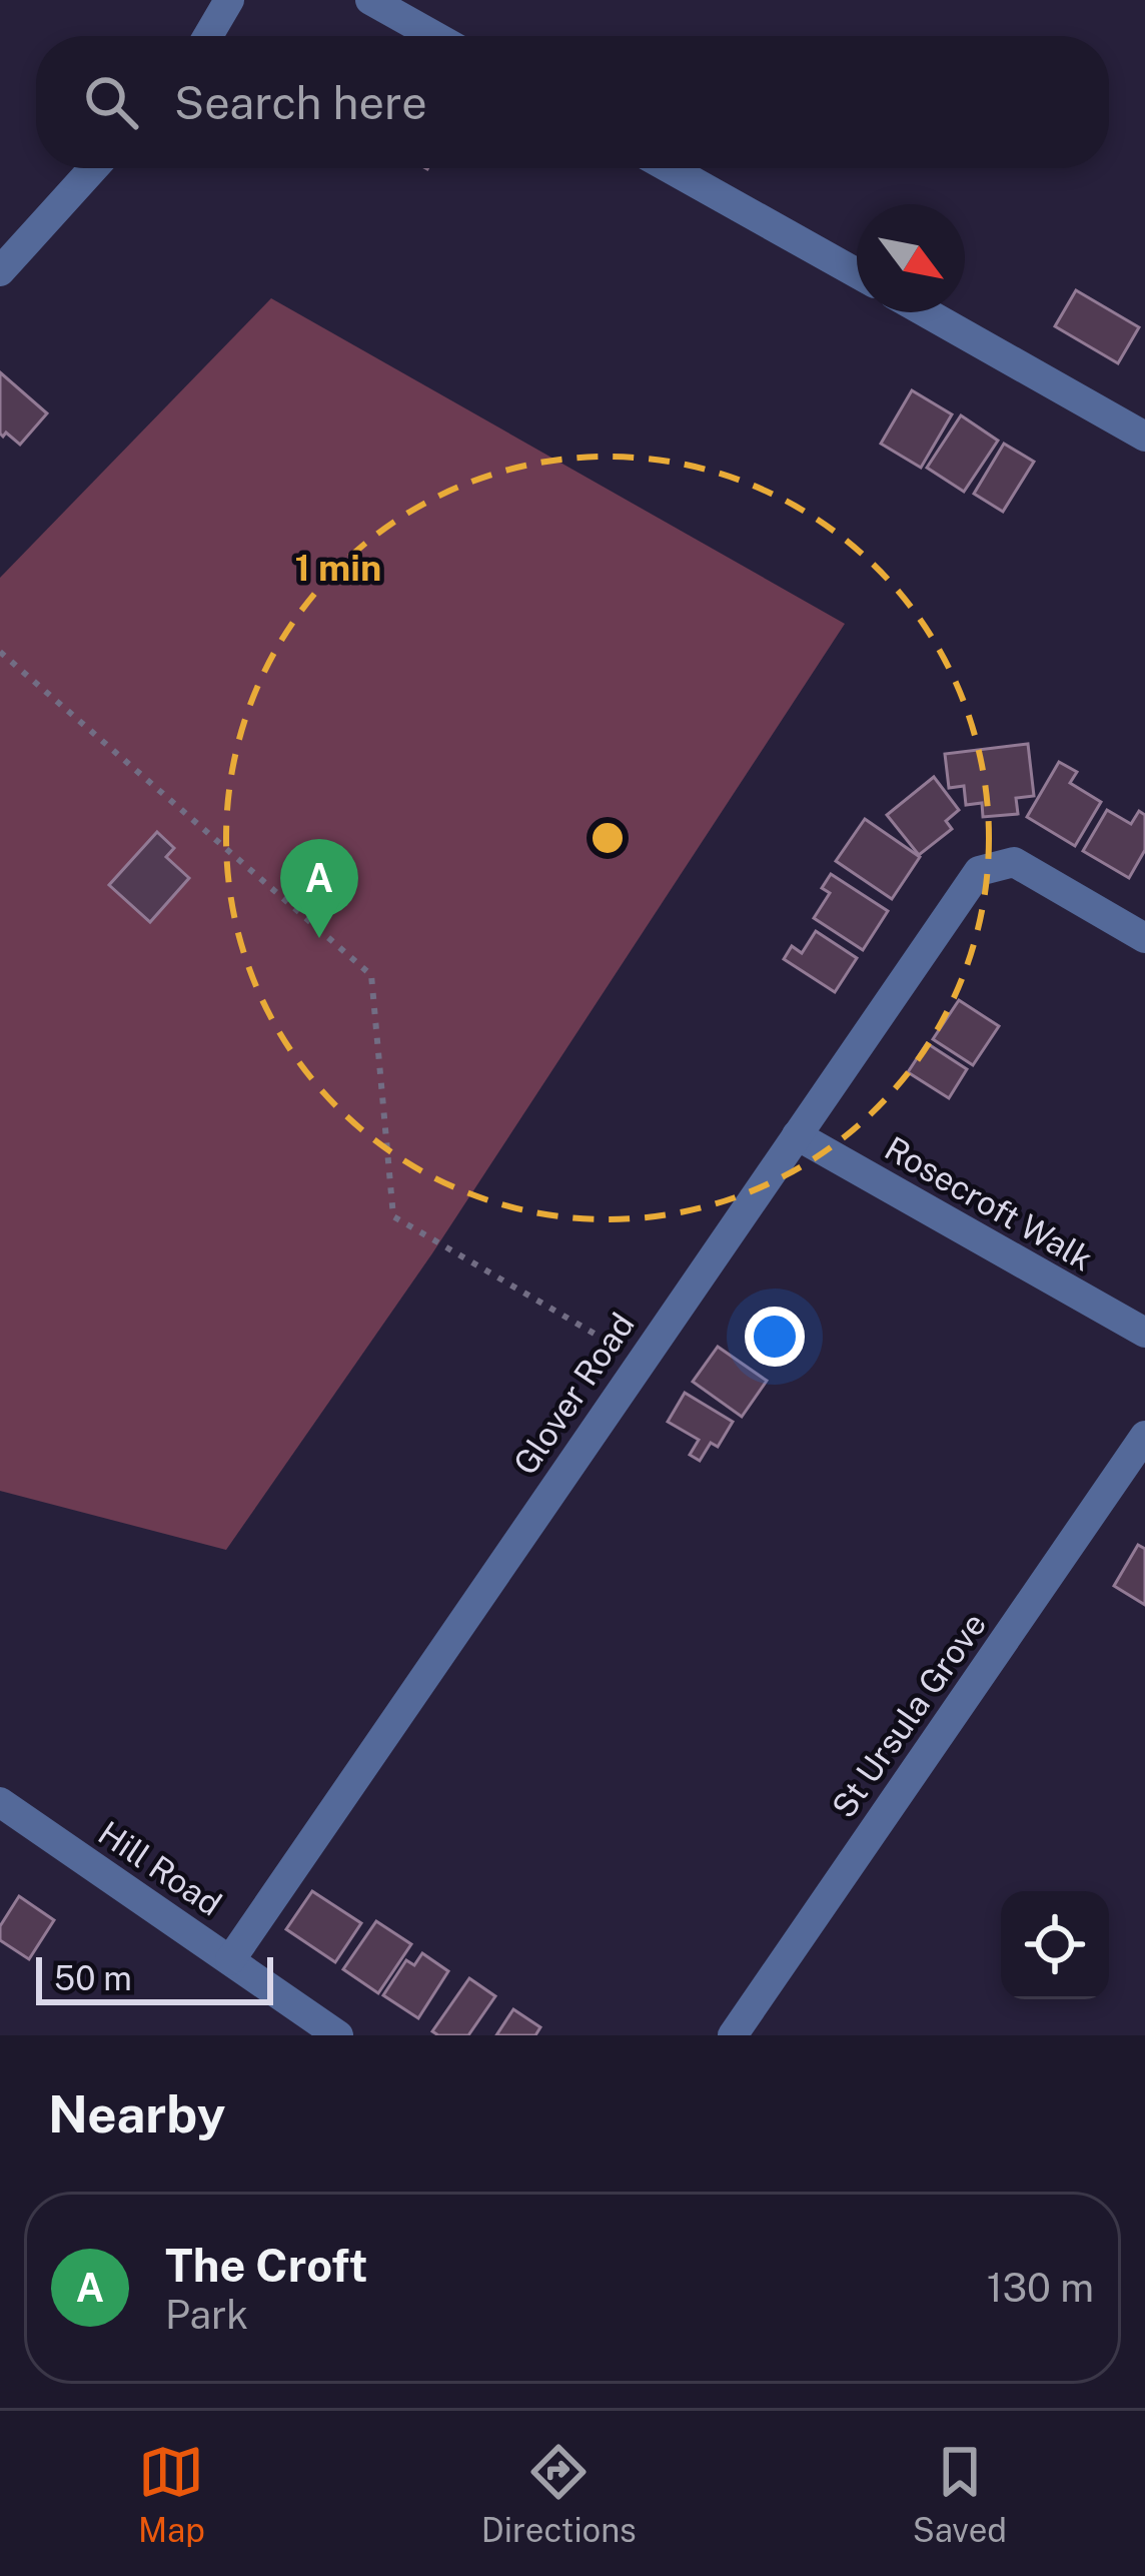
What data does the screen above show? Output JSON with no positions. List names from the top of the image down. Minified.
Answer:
{"streets":{"street":["Rosecroft Walk","Glover Road","St Ursula Grove","Hill Road"]},"crossings":[["Rosecroft Walk","Glover Road"],["Glover Road","Hill Road"]],"scale_bar":"50 m","north":"bottom right","page":{"search":"Search here","pins":"A","scale":"50 m","heading":"Nearby","list":[{"mark":"A","name":"The Croft","note":"Park","value":"130 m"}],"nav":["Map","Directions","Saved"]},"rings":["1 min"]}
